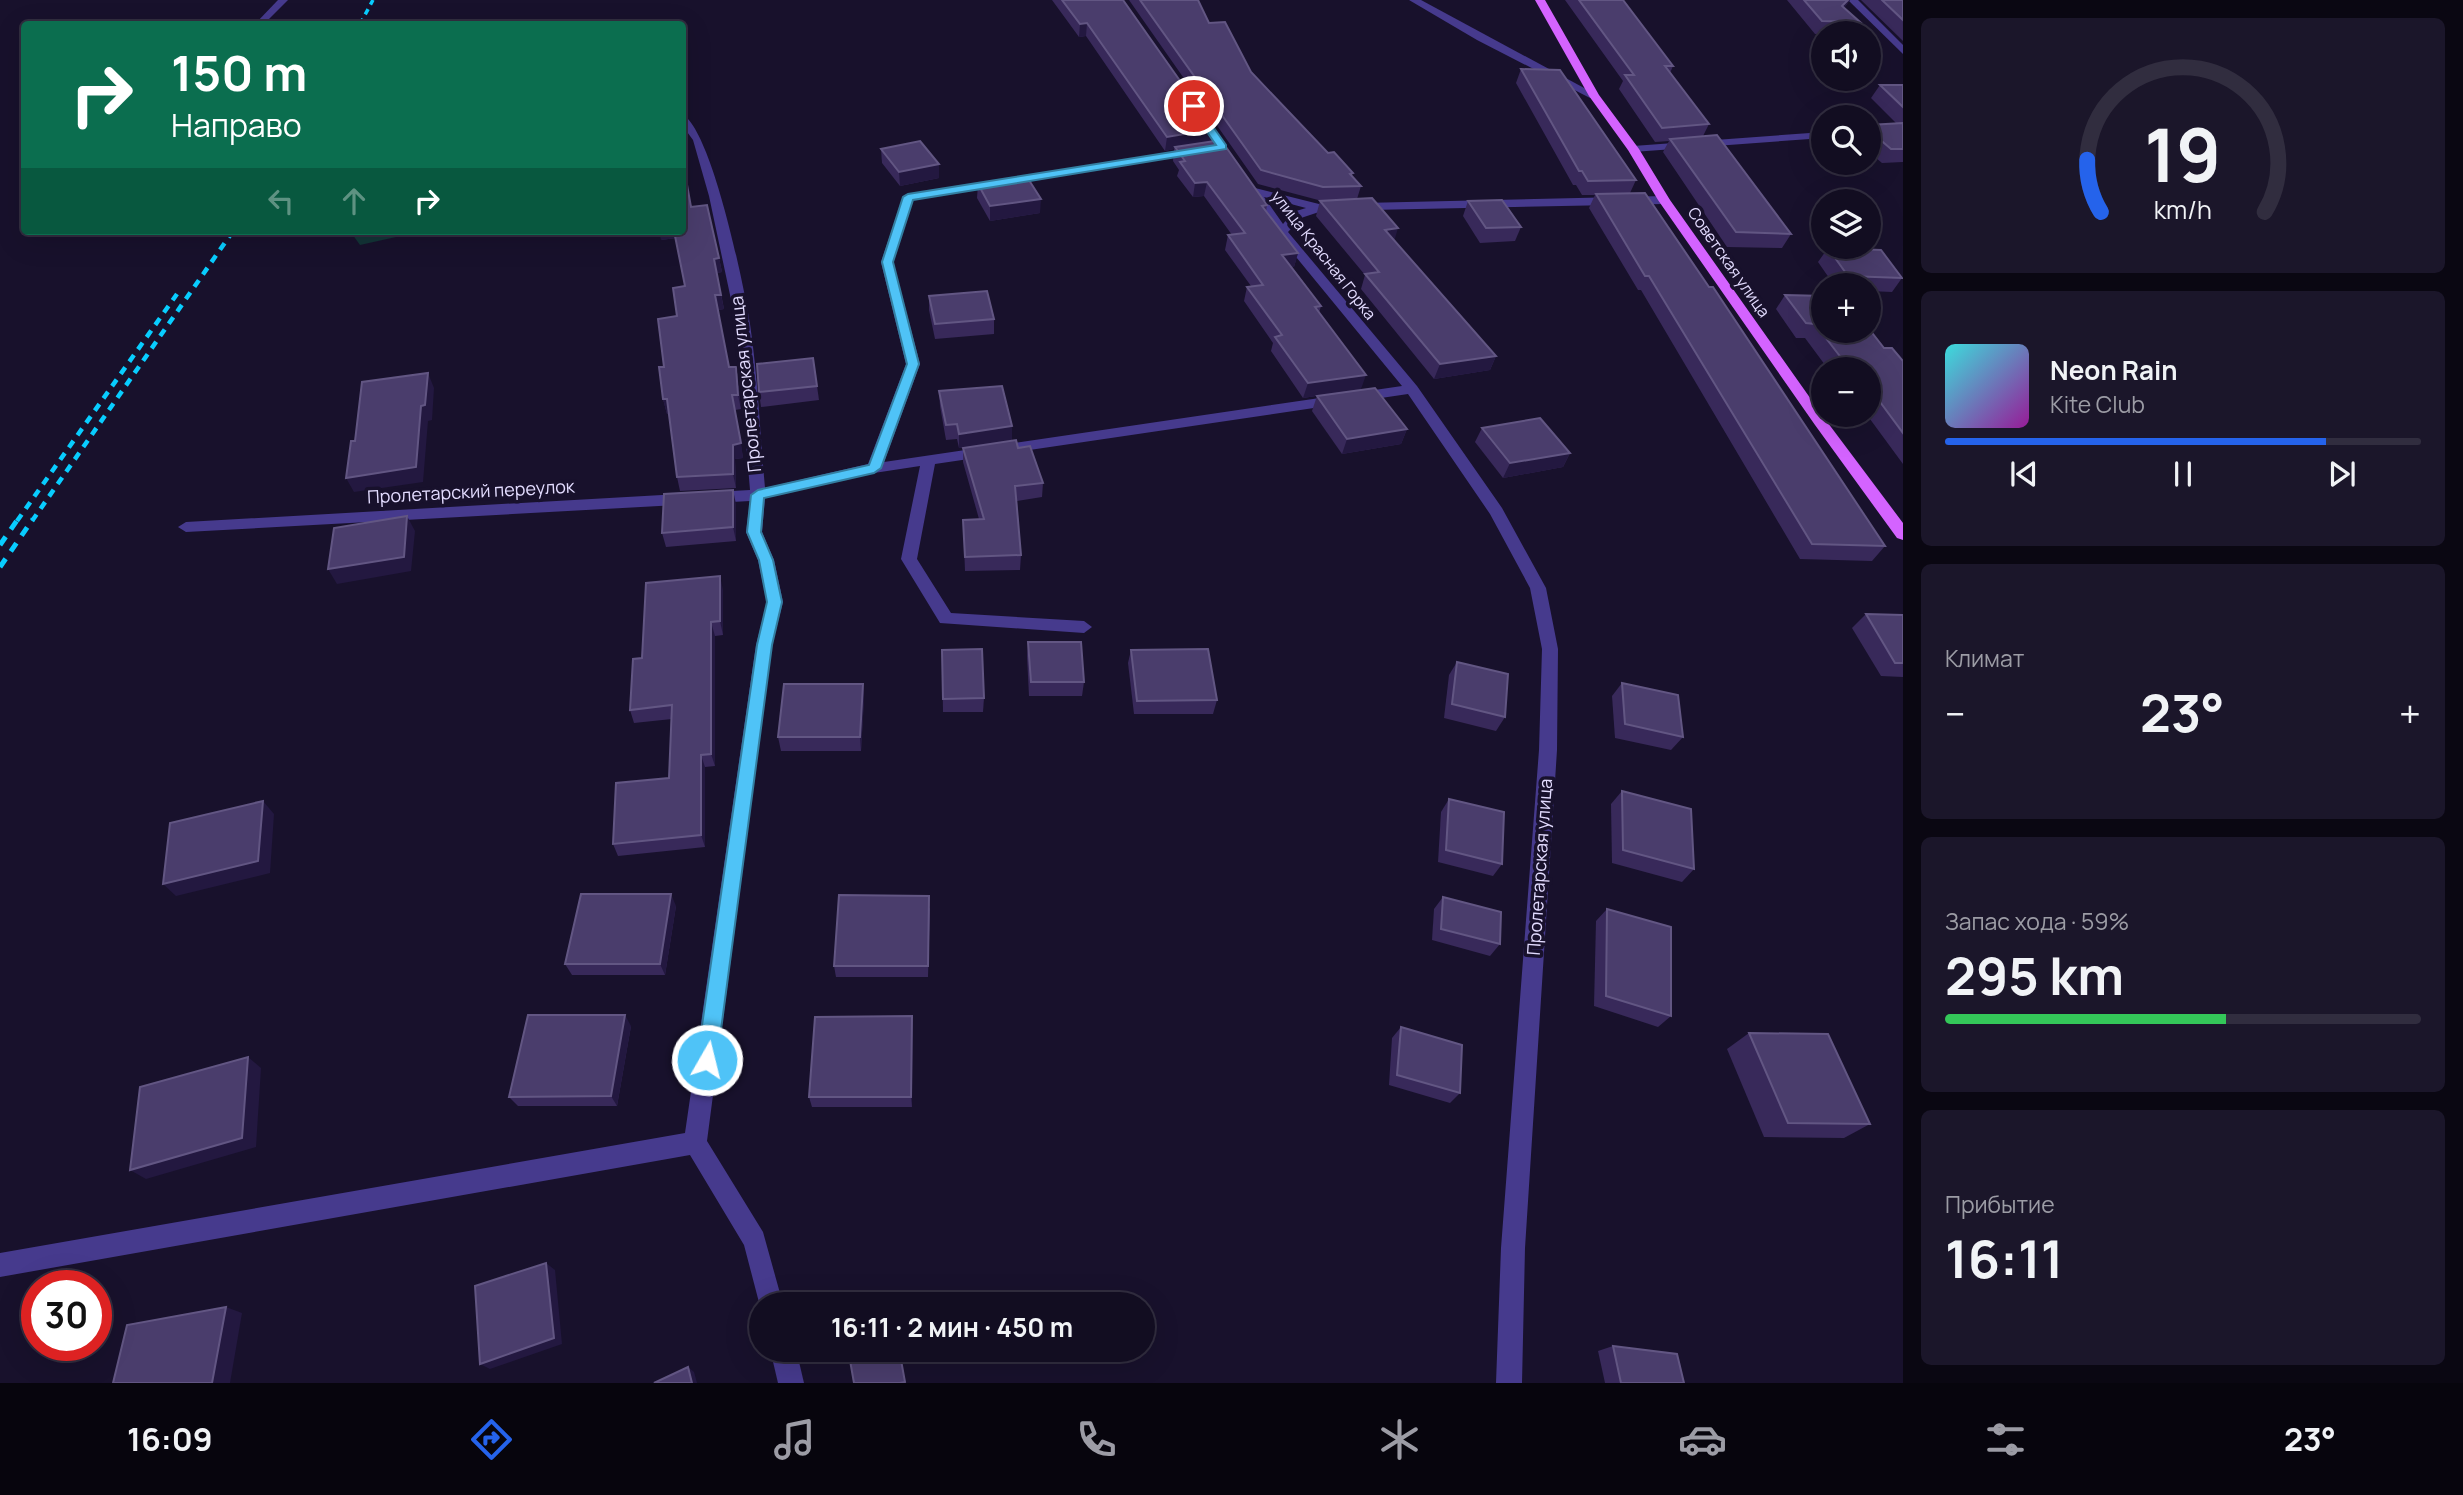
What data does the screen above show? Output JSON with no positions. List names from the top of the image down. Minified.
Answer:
{"streets":{"main road":["Советская улица"],"street":["улица Красная Горка","Пролетарская улица","Пролетарский переулок"]},"crossings":[["улица Красная Горка","Пролетарская улица"],["улица Красная Горка","Пролетарский переулок"],["Пролетарская улица","Пролетарский переулок"]],"page":{"map_buttons":["+","−"],"turn":["150 m","Направо"],"song":["Neon Rain","Kite Club"],"tile":["Климат",["Запас хода · 59%","295 km"],["Прибытие","16:11"]],"heat":["−","23°","+"],"limit":"30","trip":"16:11 · 2 мин · 450 m","tabs":["16:09","23°"],"gauge":["19","km/h"]}}
